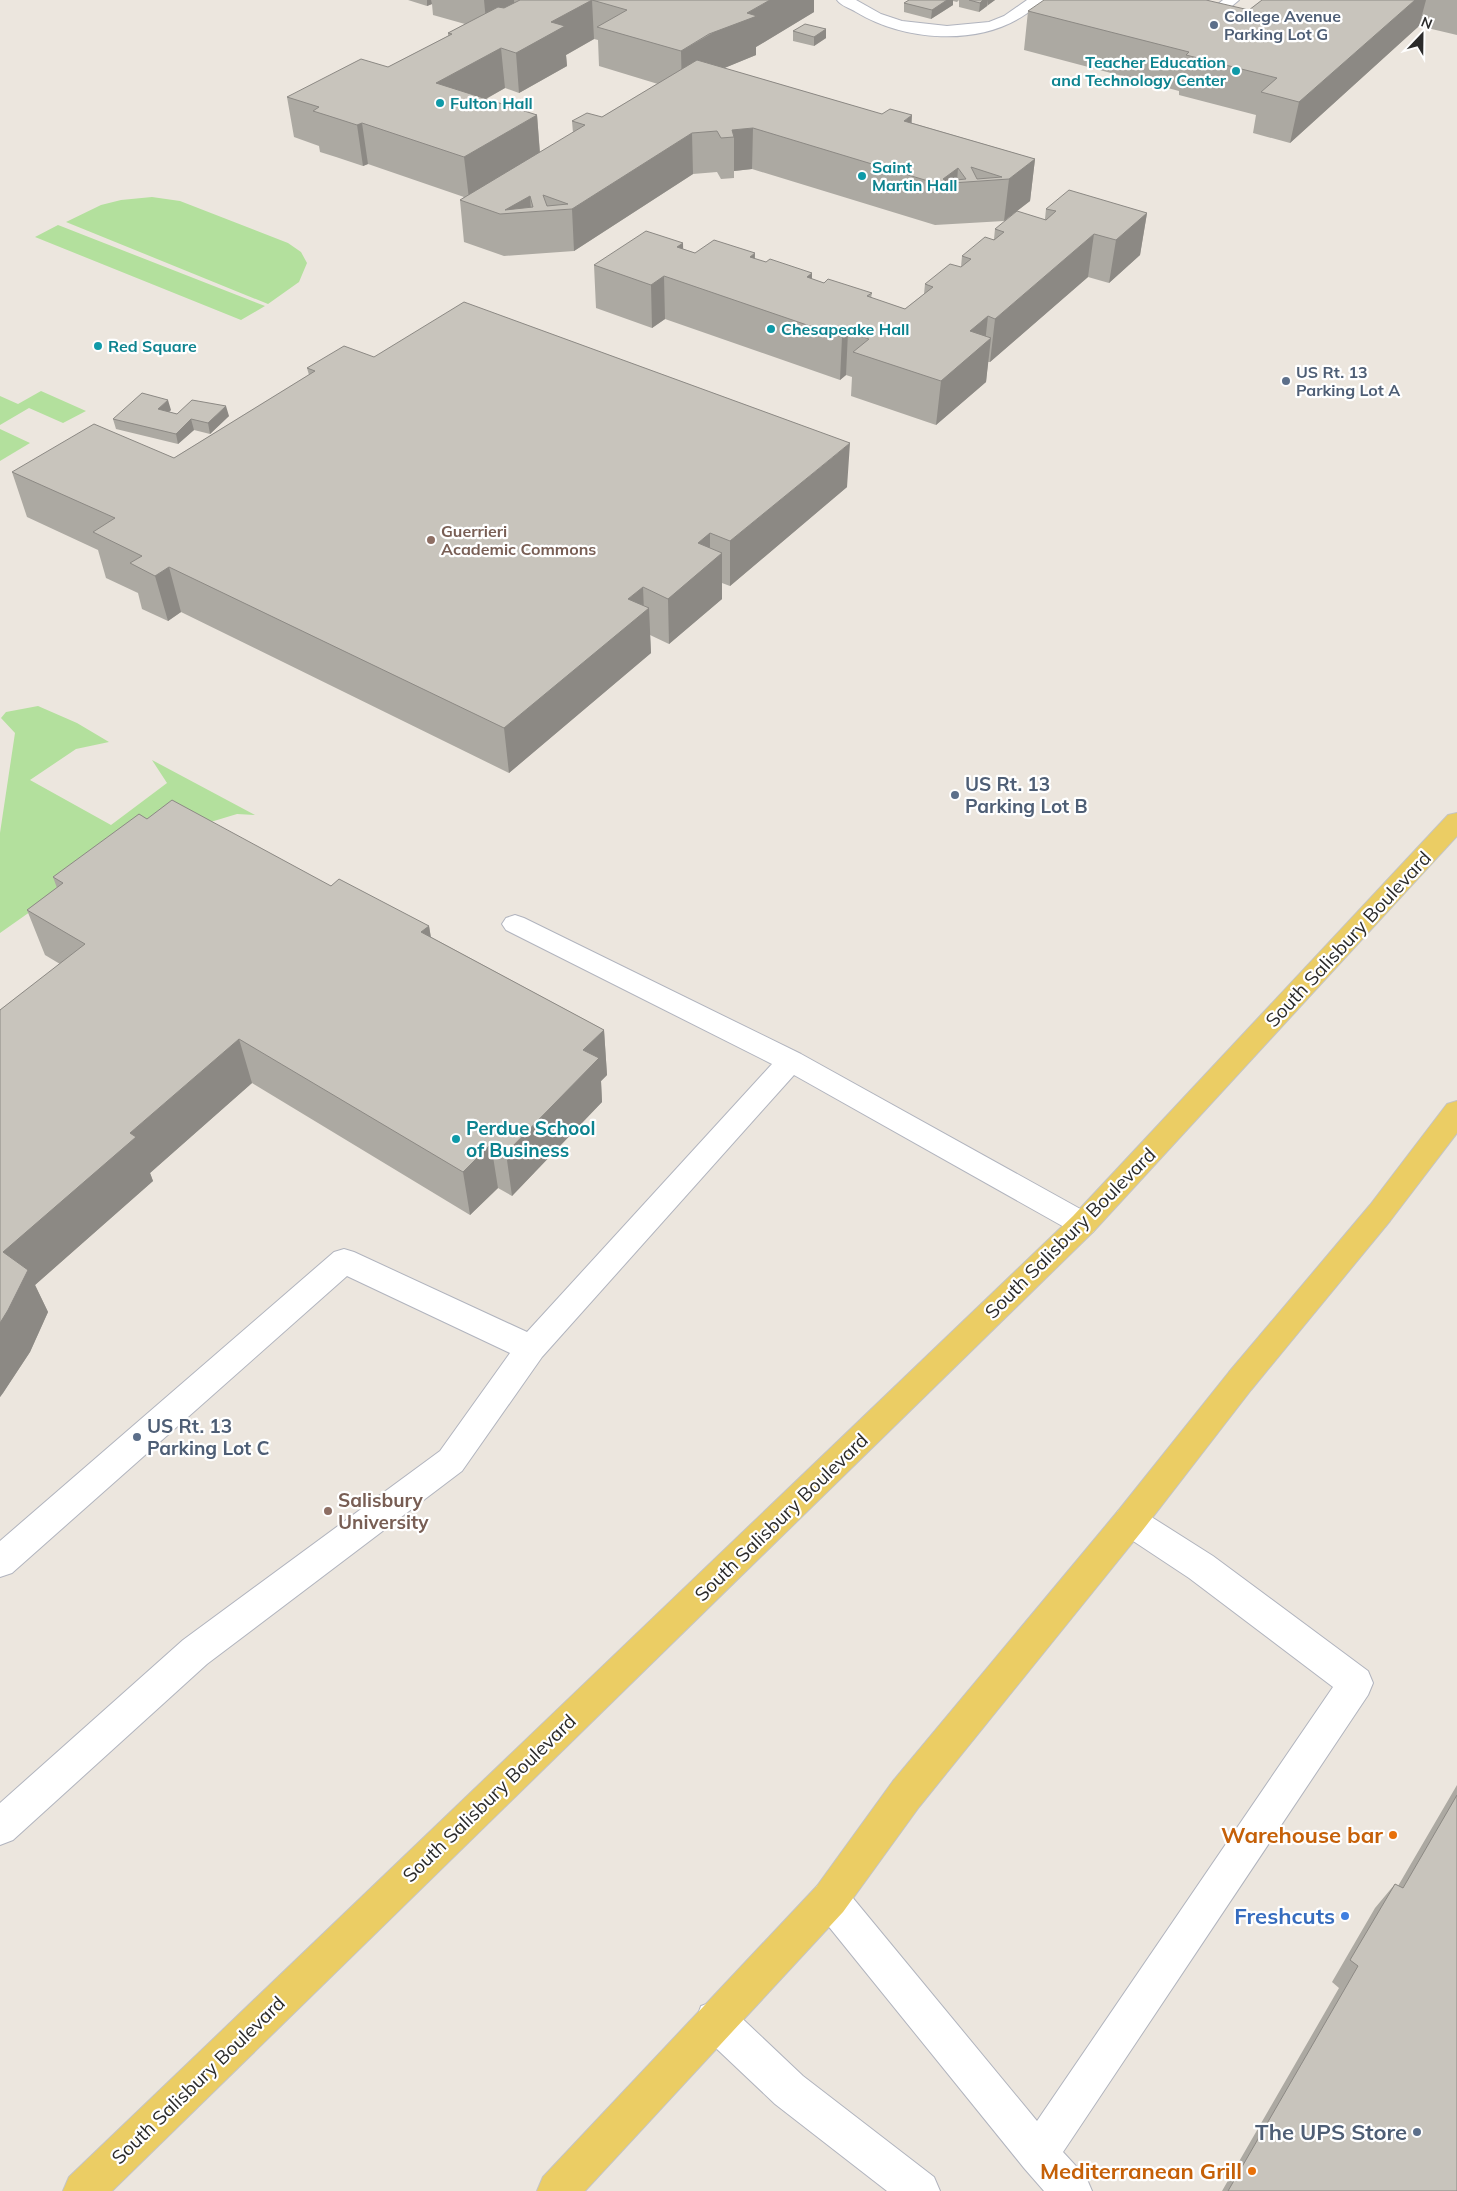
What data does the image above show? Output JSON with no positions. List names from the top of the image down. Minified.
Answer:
{"streets":{"main road":["South Salisbury Boulevard"]},"places":["College Avenue Parking Lot G","Teacher Education and Technology Center","Fulton Hall","Saint Martin Hall","Chesapeake Hall","Red Square","US Rt. 13 Parking Lot A","Guerrieri Academic Commons","US Rt. 13 Parking Lot B","Perdue School of Business","US Rt. 13 Parking Lot C","Salisbury University","Warehouse bar","Freshcuts","The UPS Store","Mediterranean Grill"],"north":"top"}
